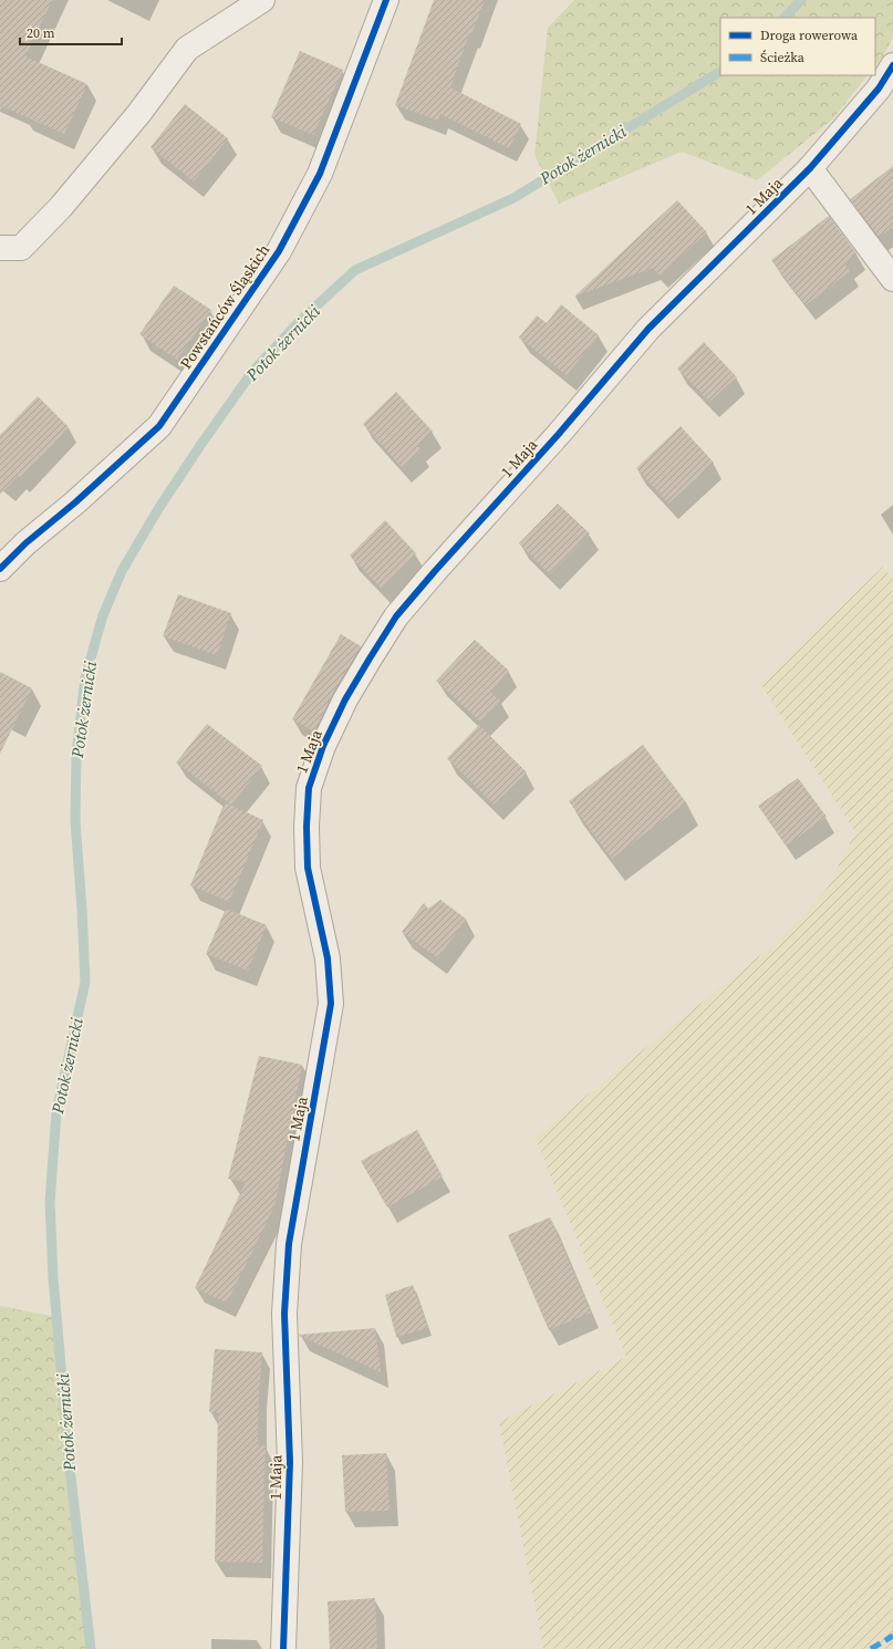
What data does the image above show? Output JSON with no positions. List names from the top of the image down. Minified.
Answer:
{"streets":{"street":["1 Maja","Powstańców Śląskich"]},"water":["Potok żernicki"],"legend":["Droga rowerowa","Ścieżka"],"scale_bar":"20 m"}
